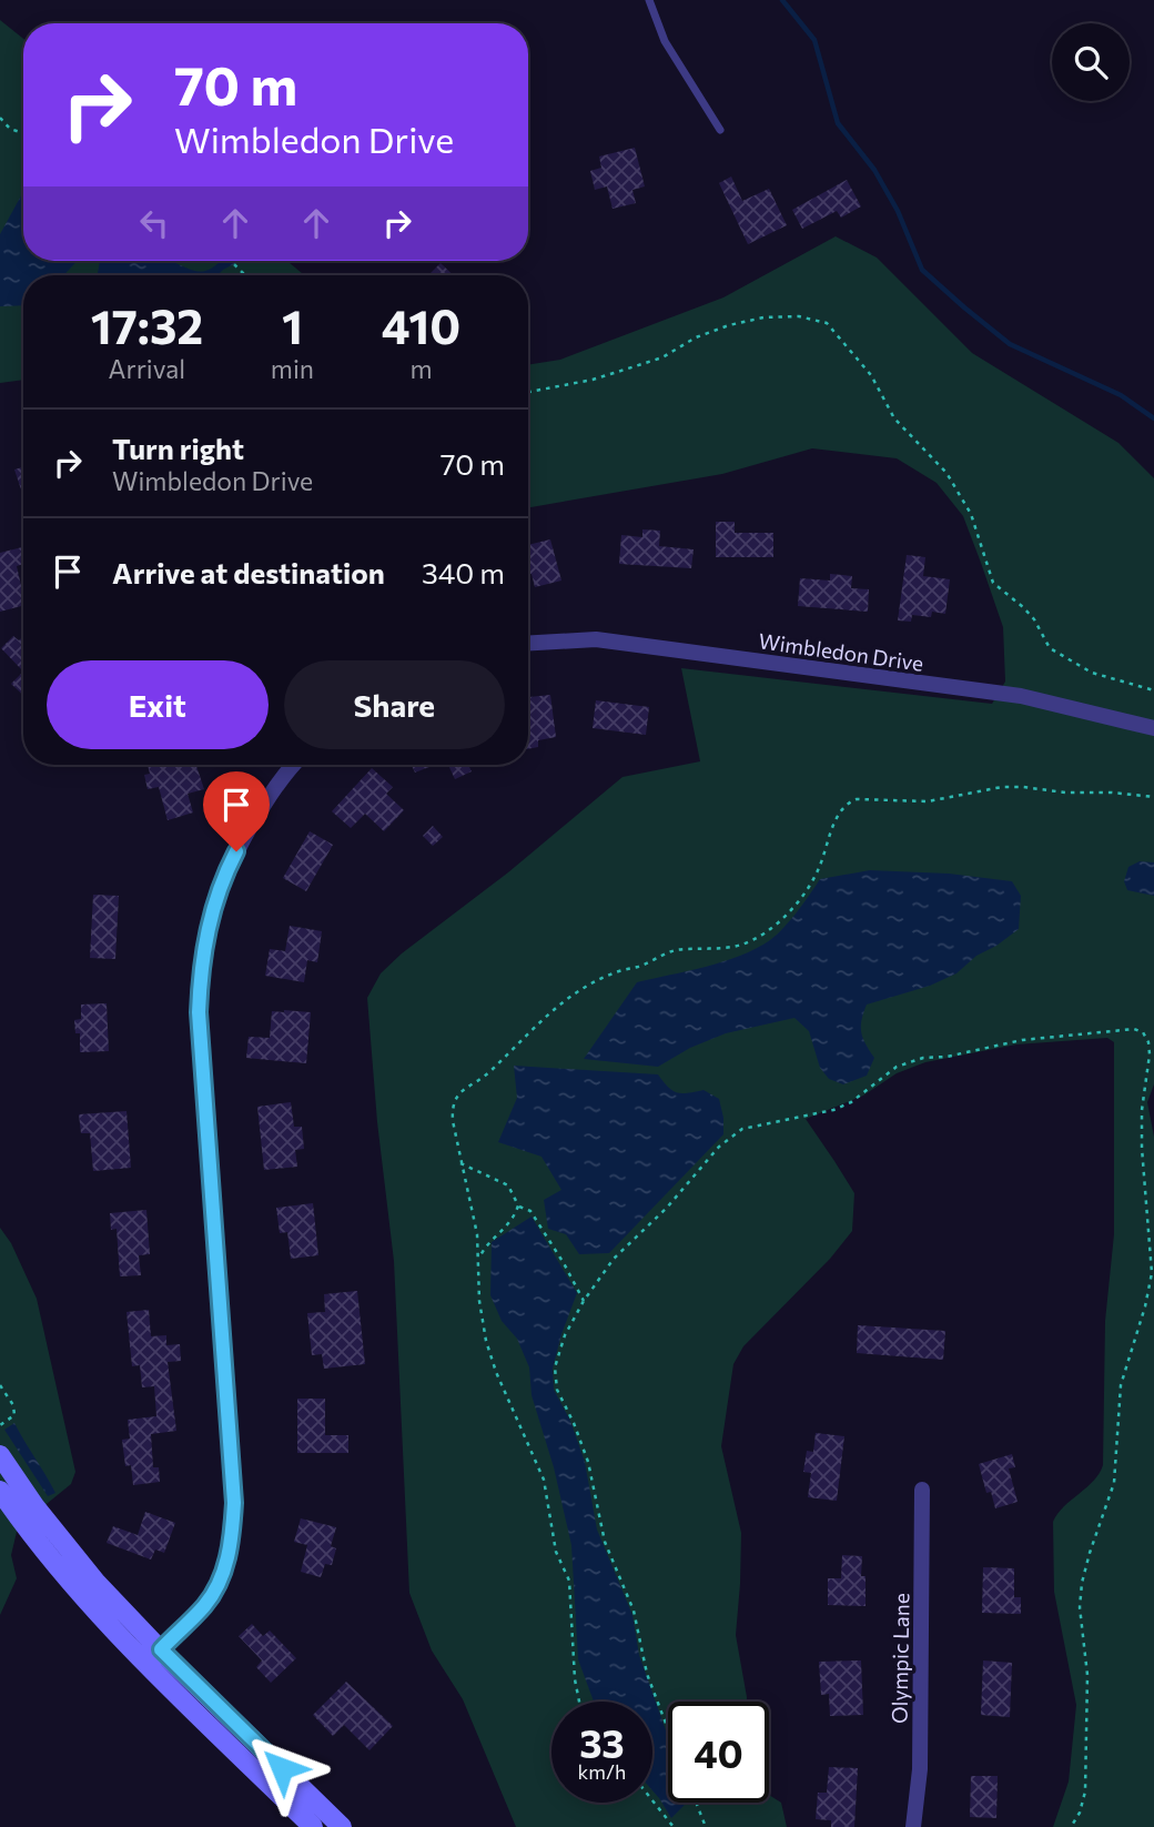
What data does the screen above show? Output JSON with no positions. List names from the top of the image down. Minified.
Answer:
{"streets":{"street":["Wimbledon Drive","Olympic Lane"]},"page":{"turn":["70 m","Wimbledon Drive"],"eta":["17:32","Arrival","1","min","410","m"],"list":[{"name":"Turn right","note":"Wimbledon Drive","value":"70 m"},{"name":"Arrive at destination","value":"340 m"}],"buttons":["Exit","Share"],"speed":"33 km/h","limit":"40"}}
